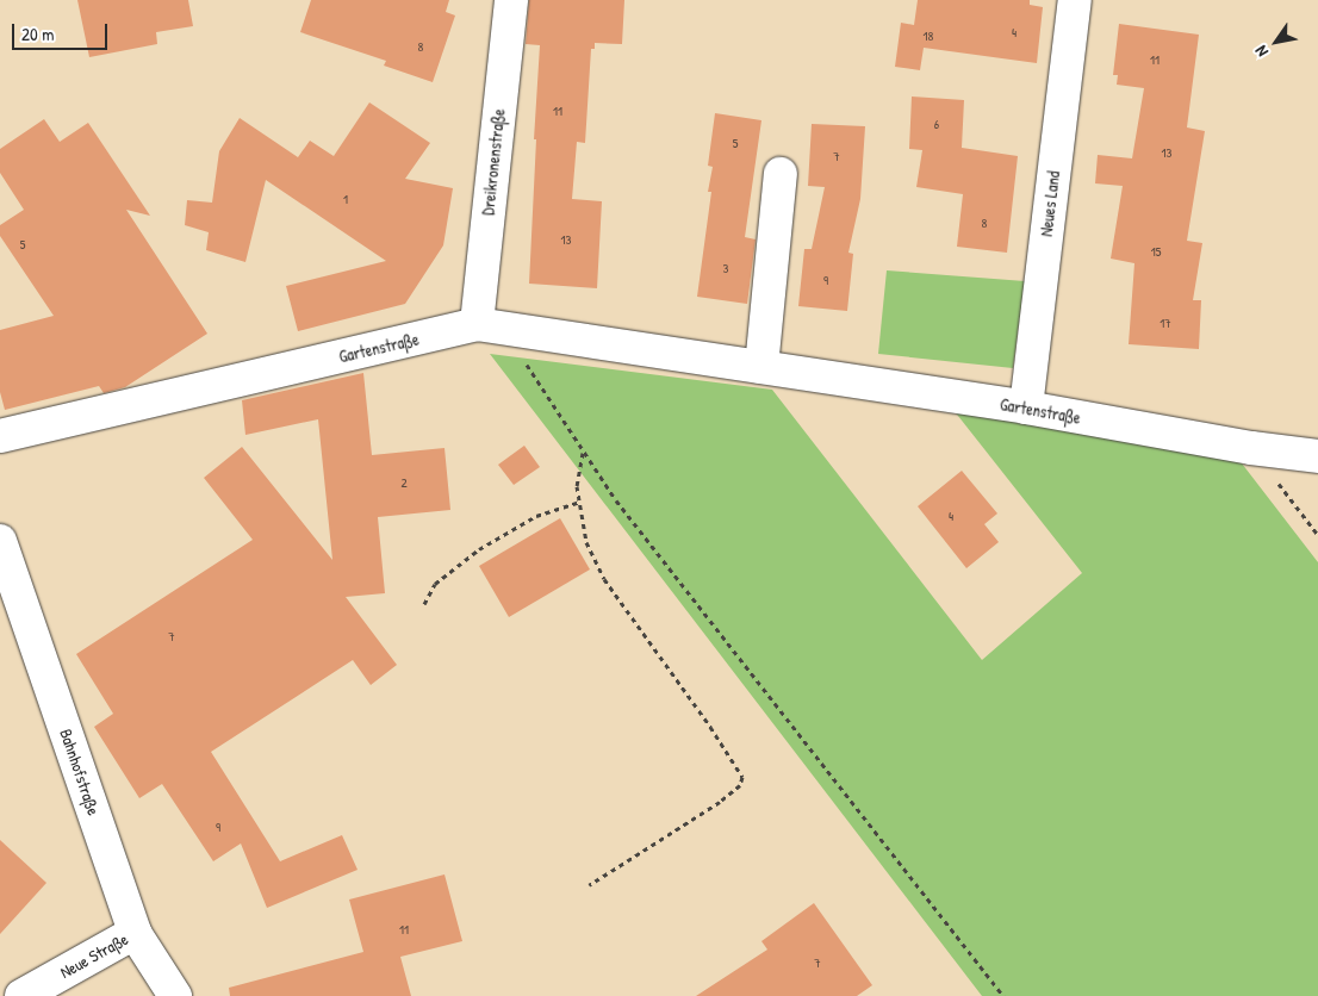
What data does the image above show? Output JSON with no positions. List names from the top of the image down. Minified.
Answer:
{"streets":{"street":["Dreikronenstraße","Neues Land","Gartenstraße","Bahnhofstraße","Neue Straße"]},"crossings":[["Dreikronenstraße","Gartenstraße"],["Neues Land","Gartenstraße"],["Bahnhofstraße","Neue Straße"]],"house_numbers":["4","18","8","11","11","6","5","13","7","1","8","13","5","15","3","9","17","2","4","7","9","11","7"],"scale_bar":"20 m","north":"bottom left"}
